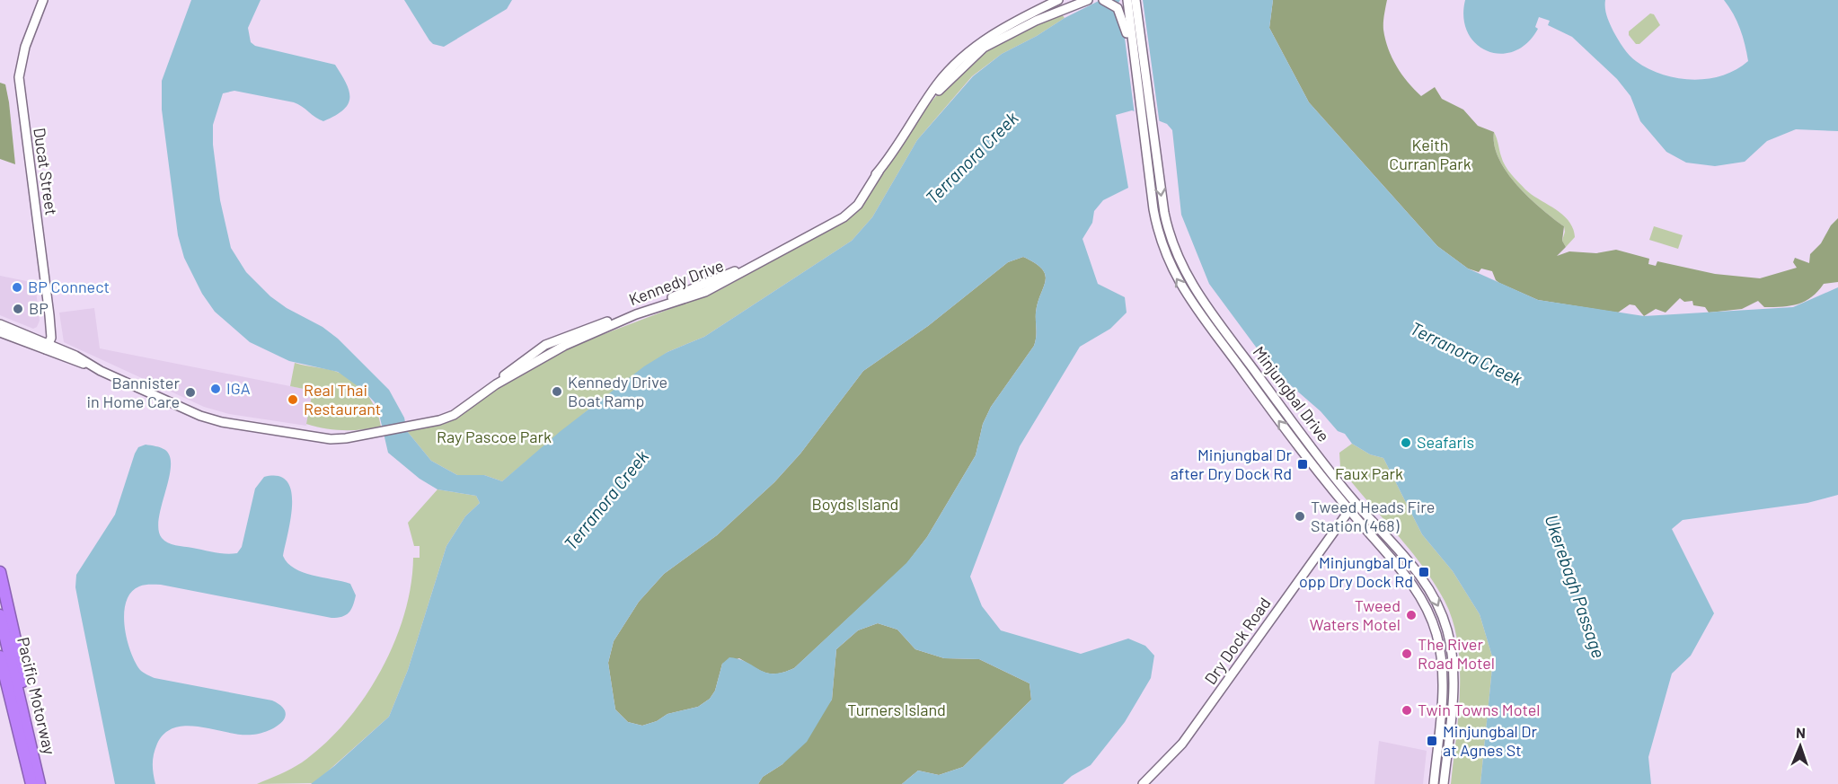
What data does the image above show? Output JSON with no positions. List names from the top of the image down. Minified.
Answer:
{"streets":{"highway":["Pacific Motorway"],"street":["Ducat Street","Kennedy Drive","Minjungbal Drive","Dry Dock Road"]},"crossings":[["Ducat Street","Kennedy Drive"],["Minjungbal Drive","Dry Dock Road"]],"water":["Terranora Creek","Ukerebagh Passage"],"parks":["Keith Curran Park","Ray Pascoe Park","Faux Park","Boyds Island","Turners Island"],"places":{"other":["BP Connect","BP","IGA","Kennedy Drive Boat Ramp","Bannister in Home Care","Real Thai Restaurant","Seafaris","Tweed Heads Fire Station (468)","Tweed Waters Motel","The River Road Motel","Twin Towns Motel"],"transit":["Minjungbal Dr after Dry Dock Rd","Minjungbal Dr opp Dry Dock Rd","Minjungbal Dr at Agnes St"]},"north":"top"}
